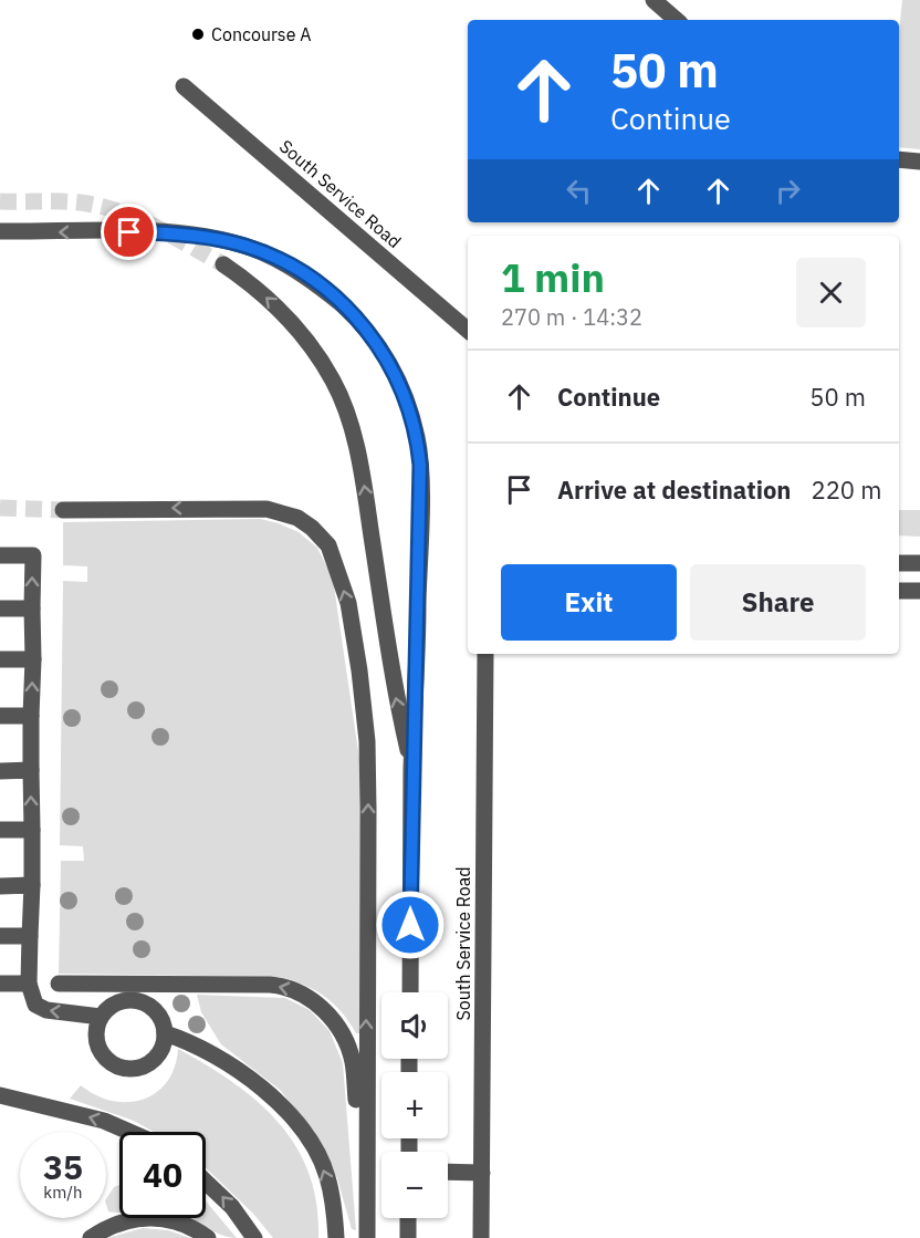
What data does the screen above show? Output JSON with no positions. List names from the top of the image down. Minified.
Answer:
{"streets":{"street":["South Service Road"]},"places":["Concourse A"],"page":{"turn":["50 m","Continue"],"heading":["1 min","270 m · 14:32"],"list":[{"name":"Continue","value":"50 m"},{"name":"Arrive at destination","value":"220 m"}],"buttons":["Exit","Share"],"map_buttons":["+","−"],"speed":"35 km/h","limit":"40"}}
